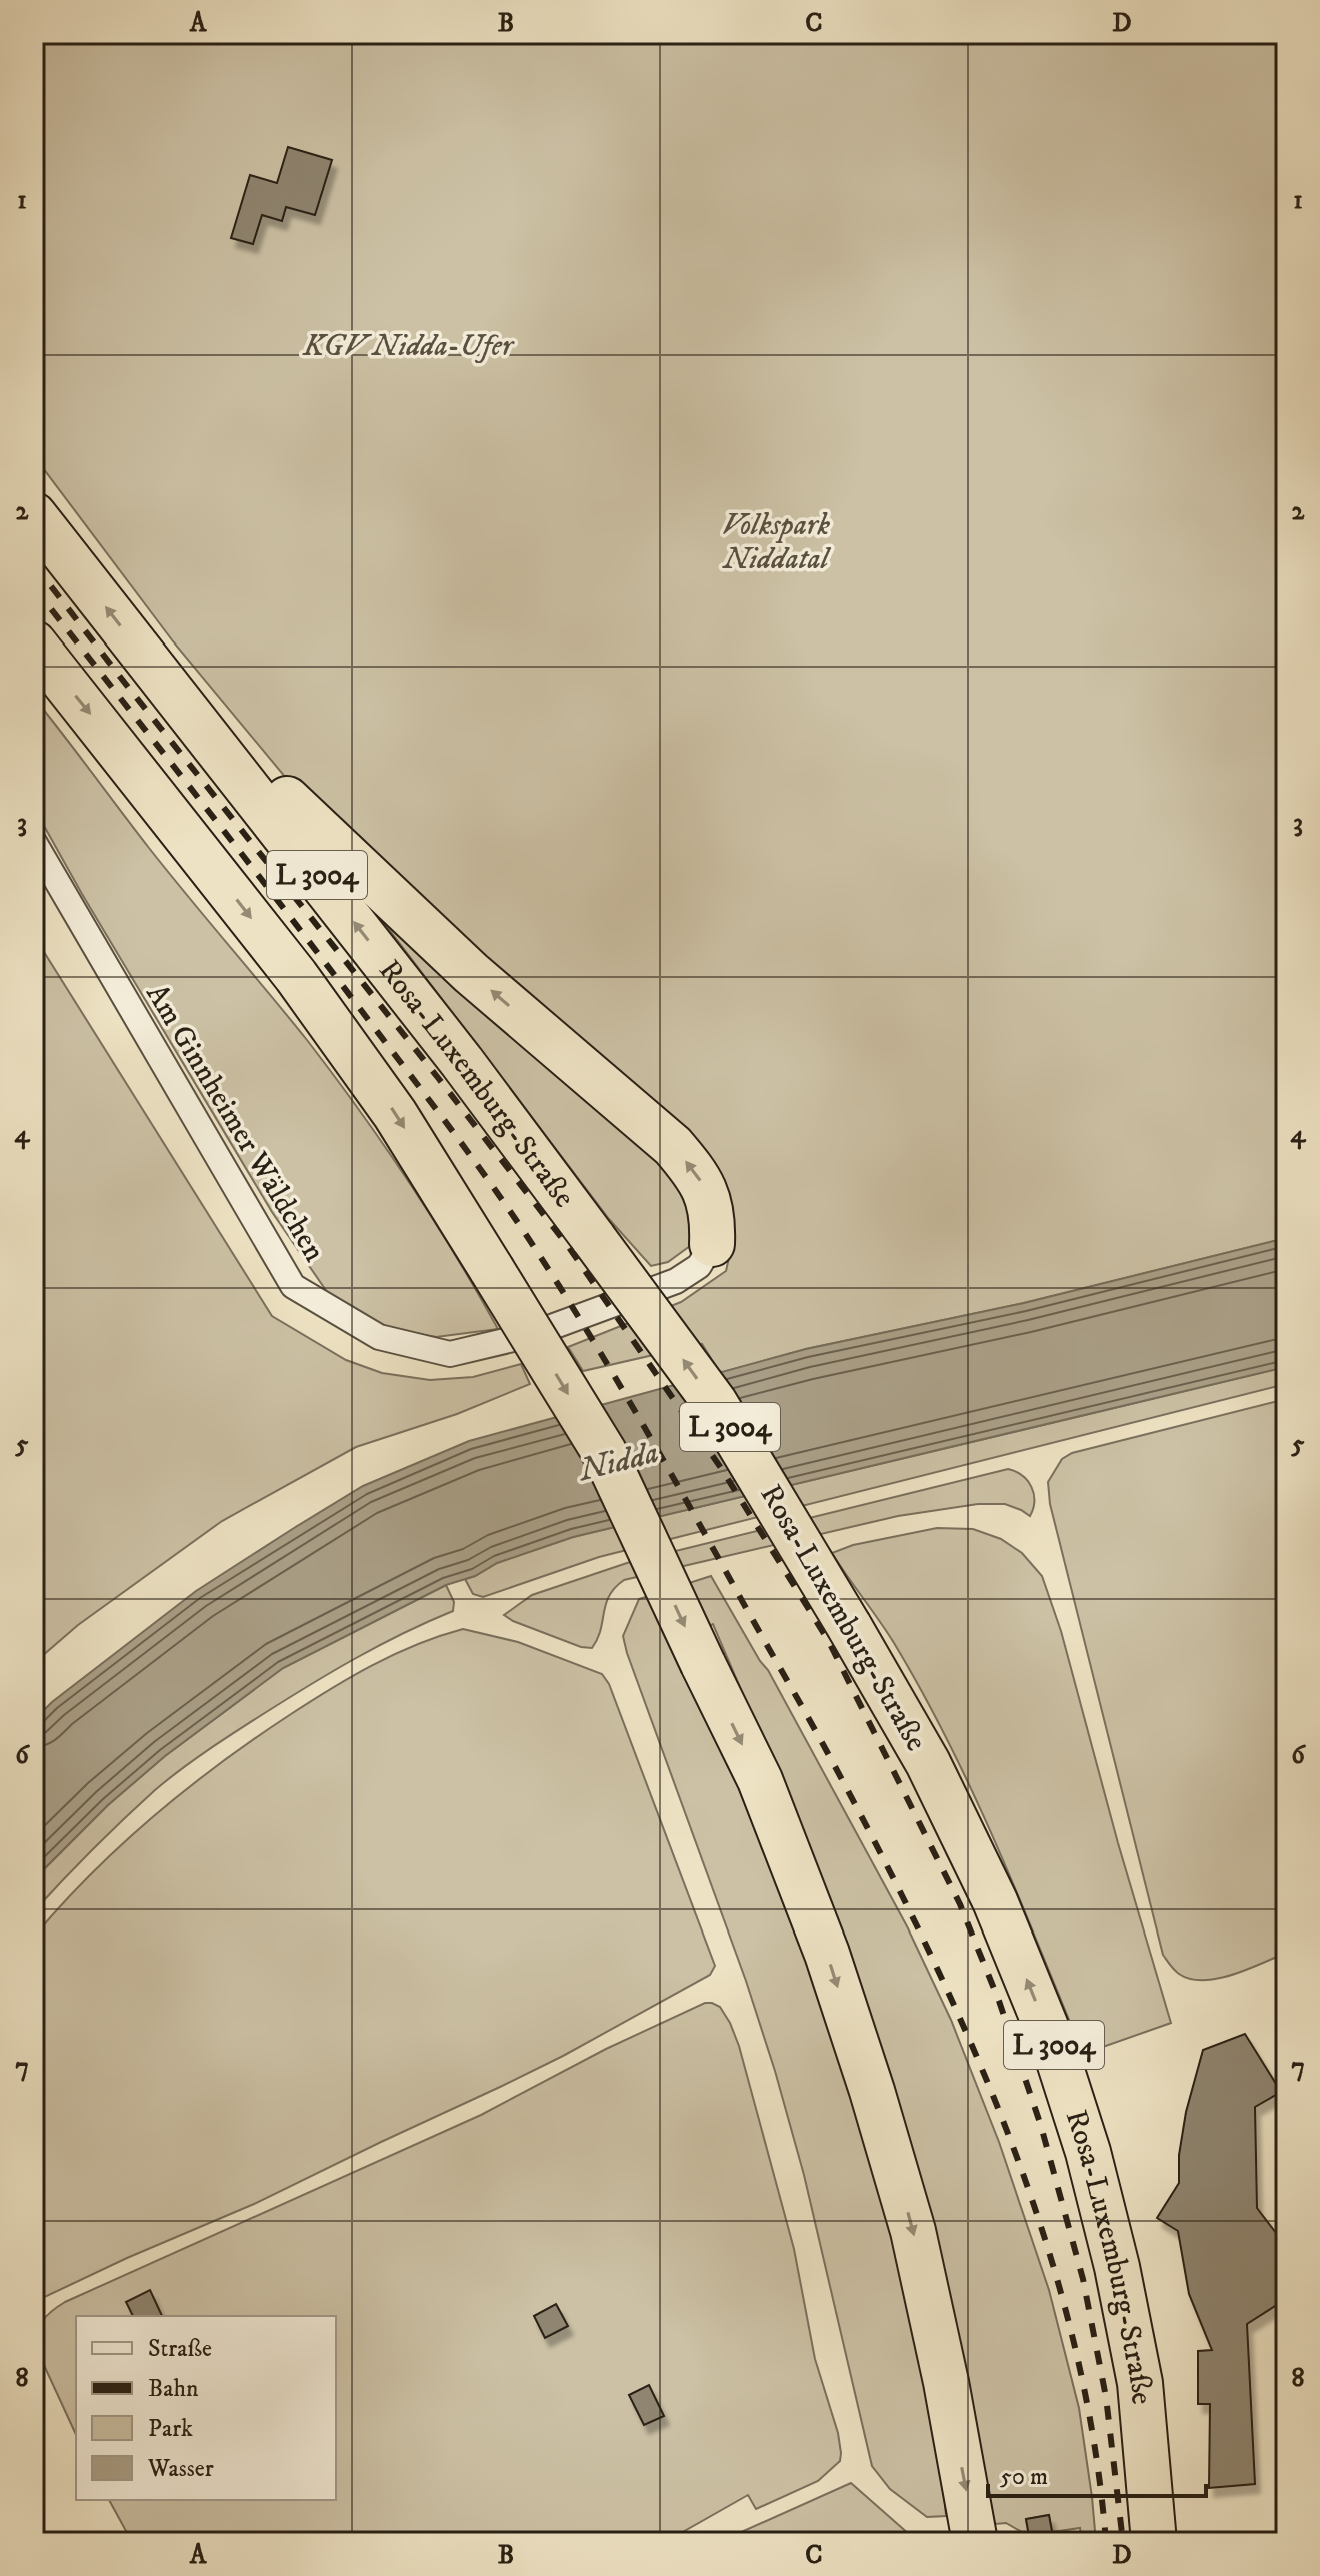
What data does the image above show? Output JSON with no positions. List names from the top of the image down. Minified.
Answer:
{"streets":{"highway":["L 3004","Rosa-Luxemburg-Straße"],"street":["Am Ginnheimer Wäldchen"]},"water":["Nidda"],"parks":["KGV Nidda-Ufer","Volkspark Niddatal"],"legend":["Straße","Bahn","Park","Wasser"],"scale_bar":"50 m","grid":{"columns":["A","B","C","D"],"rows":["1","2","3","4","5","6","7","8"]}}
